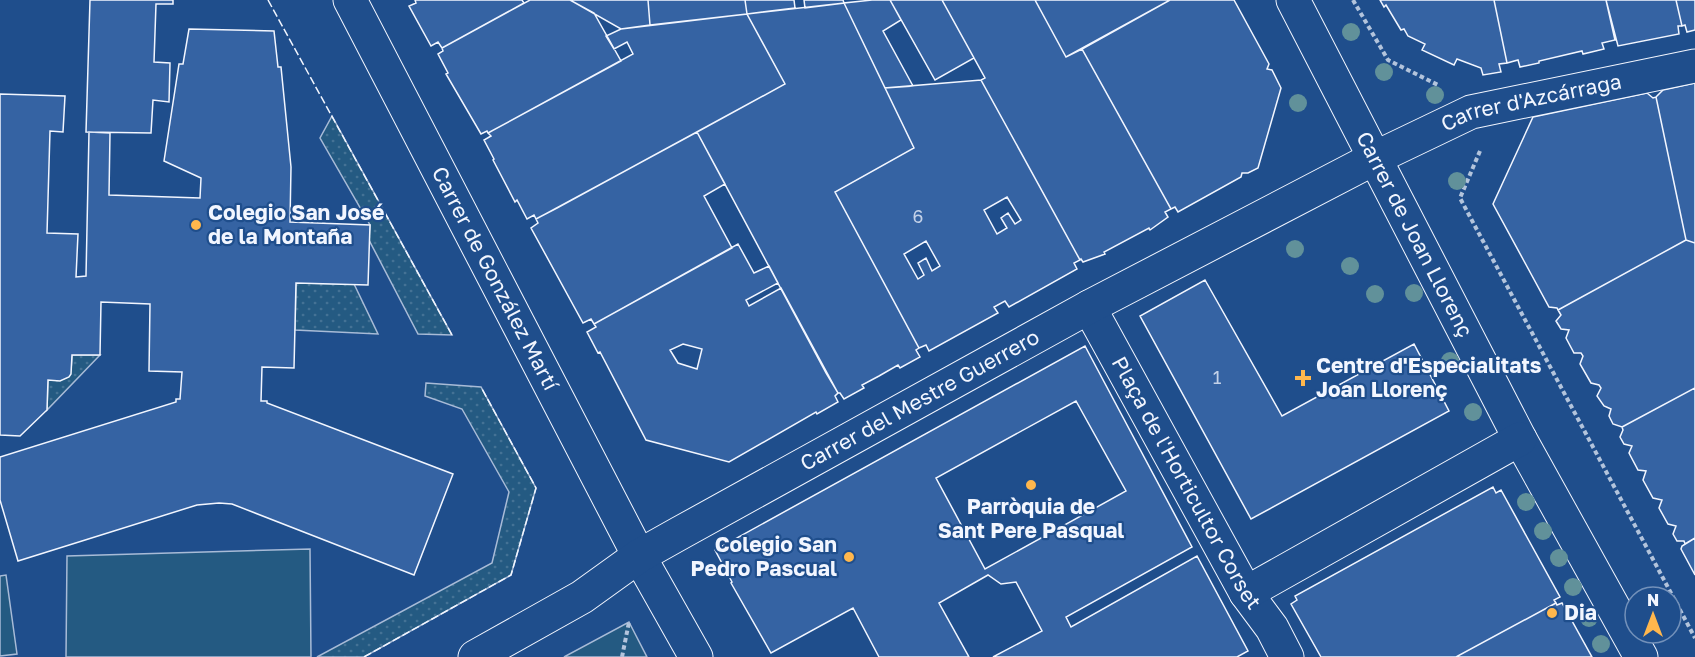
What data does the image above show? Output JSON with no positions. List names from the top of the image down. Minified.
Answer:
{"streets":{"street":["Carrer d'Azcárraga","Carrer de Joan Llorenç","Carrer de González Martí","Carrer del Mestre Guerrero","Plaça de l'Horticultor Corset"]},"crossings":[["Carrer d'Azcárraga","Carrer de Joan Llorenç"],["Carrer d'Azcárraga","Carrer del Mestre Guerrero"],["Carrer de Joan Llorenç","Carrer del Mestre Guerrero"],["Carrer de González Martí","Carrer del Mestre Guerrero"],["Carrer del Mestre Guerrero","Plaça de l'Horticultor Corset"]],"places":{"other":["Colegio San José de la Montaña","Parròquia de Sant Pere Pasqual","Colegio San Pedro Pascual","Dia"],"health":["Centre d'Especialitats Joan Llorenç"]},"house_numbers":["6","1"],"north":"top"}
